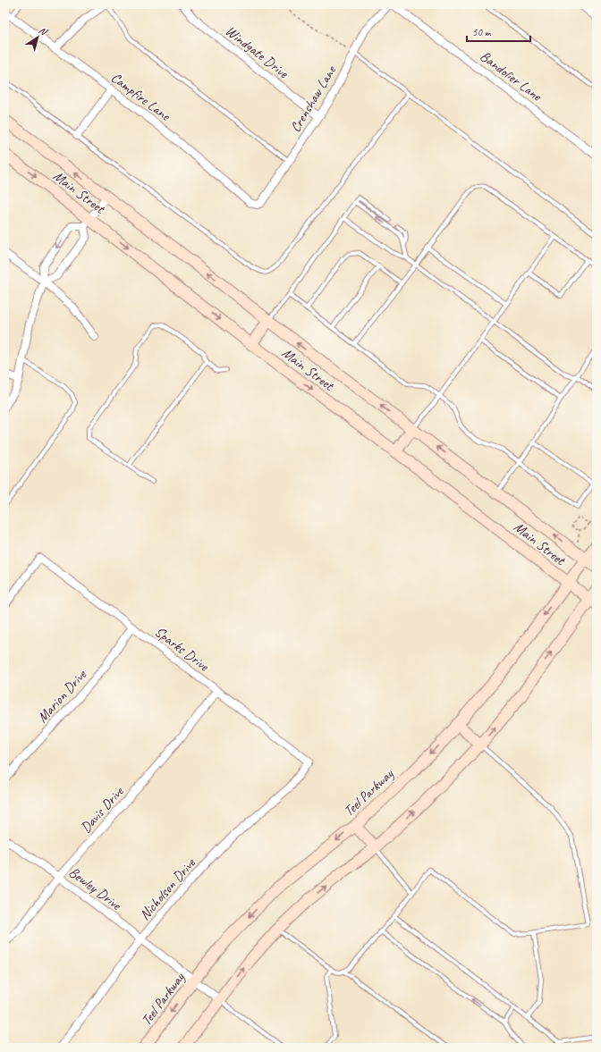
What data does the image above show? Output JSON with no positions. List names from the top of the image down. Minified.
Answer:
{"streets":{"main road":["Main Street","Teel Parkway"],"street":["Windgate Drive","Bandolier Lane","Campfire Lane","Crenshaw Lane","Sparks Drive","Marion Drive","Davis Drive","Bewley Drive","Nicholson Drive"]},"crossings":[["Windgate Drive","Crenshaw Lane"],["Campfire Lane","Crenshaw Lane"],["Main Street","Teel Parkway"],["Sparks Drive","Marion Drive"],["Sparks Drive","Davis Drive"],["Sparks Drive","Nicholson Drive"],["Teel Parkway","Bewley Drive"],["Davis Drive","Bewley Drive"],["Bewley Drive","Nicholson Drive"]],"scale_bar":"50 m","north":"top right"}
